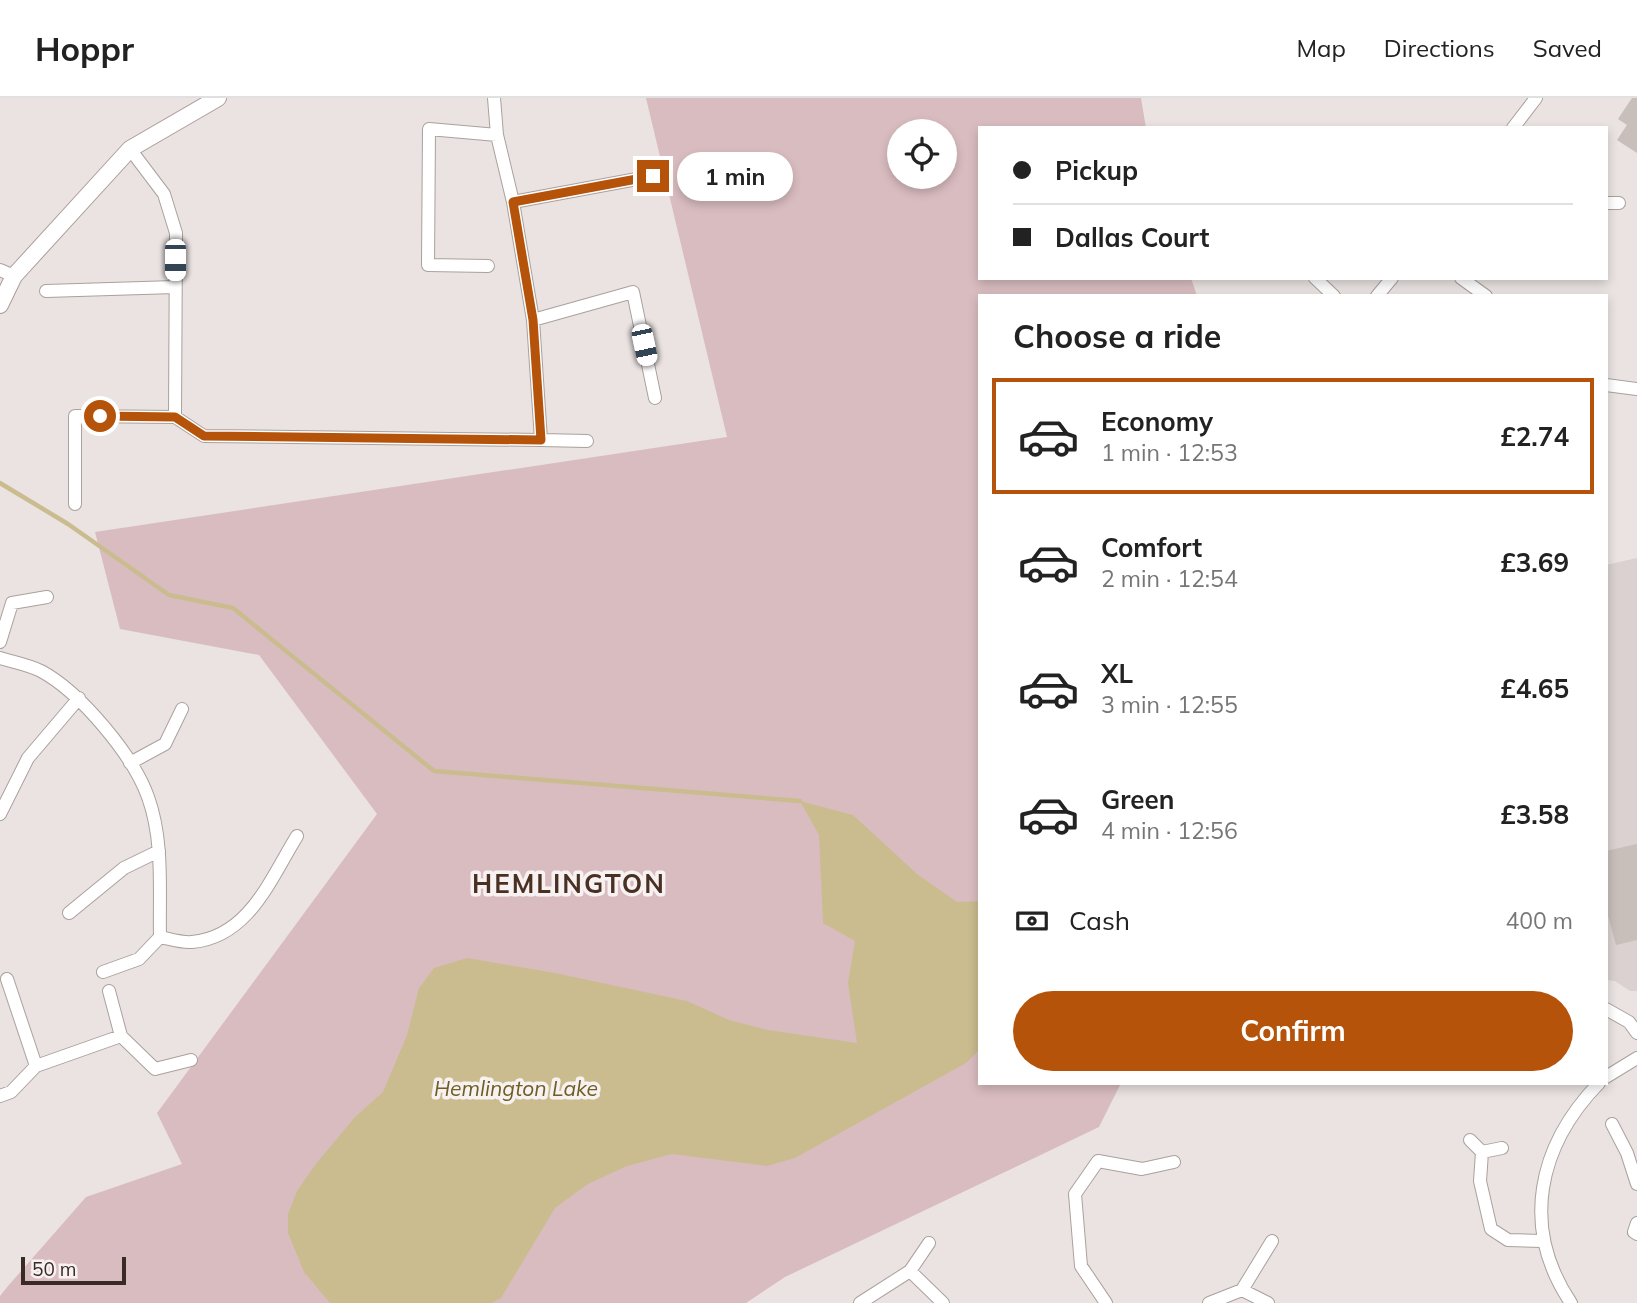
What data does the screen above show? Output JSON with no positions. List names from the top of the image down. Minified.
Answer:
{"districts":["HEMLINGTON"],"water":["Hemlington Lake"],"scale_bar":"50 m","page":{"header":"Hoppr","nav":["Map","Directions","Saved"],"banner":["Pickup","Dallas Court"],"bubble":"1 min","heading":"Choose a ride","list":[{"name":"Economy","note":"1 min · 12:53","value":"£2.74"},{"name":"Comfort","note":"2 min · 12:54","value":"£3.69"},{"name":"XL","note":"3 min · 12:55","value":"£4.65"},{"name":"Green","note":"4 min · 12:56","value":"£3.58"}],"pay":["Cash","400 m"],"buttons":"Confirm","scale":"50 m"}}
